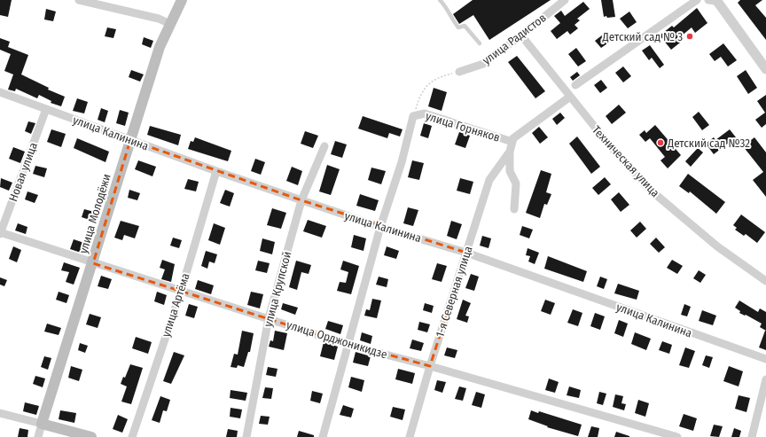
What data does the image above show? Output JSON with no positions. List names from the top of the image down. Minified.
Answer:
{"streets":{"main road":["улица Молодёжи"],"street":["улица Радистов","улица Горняков","улица Калинина","Техническая улица","Новая улица","улица Крупской","1-я Северная улица","улица Артёма","улица Орджоникидзе"]},"crossings":[["улица Радистов","Техническая улица"],["улица Горняков","1-я Северная улица"],["улица Калинина","Новая улица"],["улица Калинина","улица Молодёжи"],["улица Калинина","улица Крупской"],["улица Калинина","1-я Северная улица"],["улица Калинина","улица Артёма"],["Новая улица","улица Орджоникидзе"],["улица Молодёжи","улица Орджоникидзе"],["улица Крупской","улица Орджоникидзе"],["1-я Северная улица","улица Орджоникидзе"],["улица Артёма","улица Орджоникидзе"]],"places":["Детский сад № 3","Детский сад №32"]}
